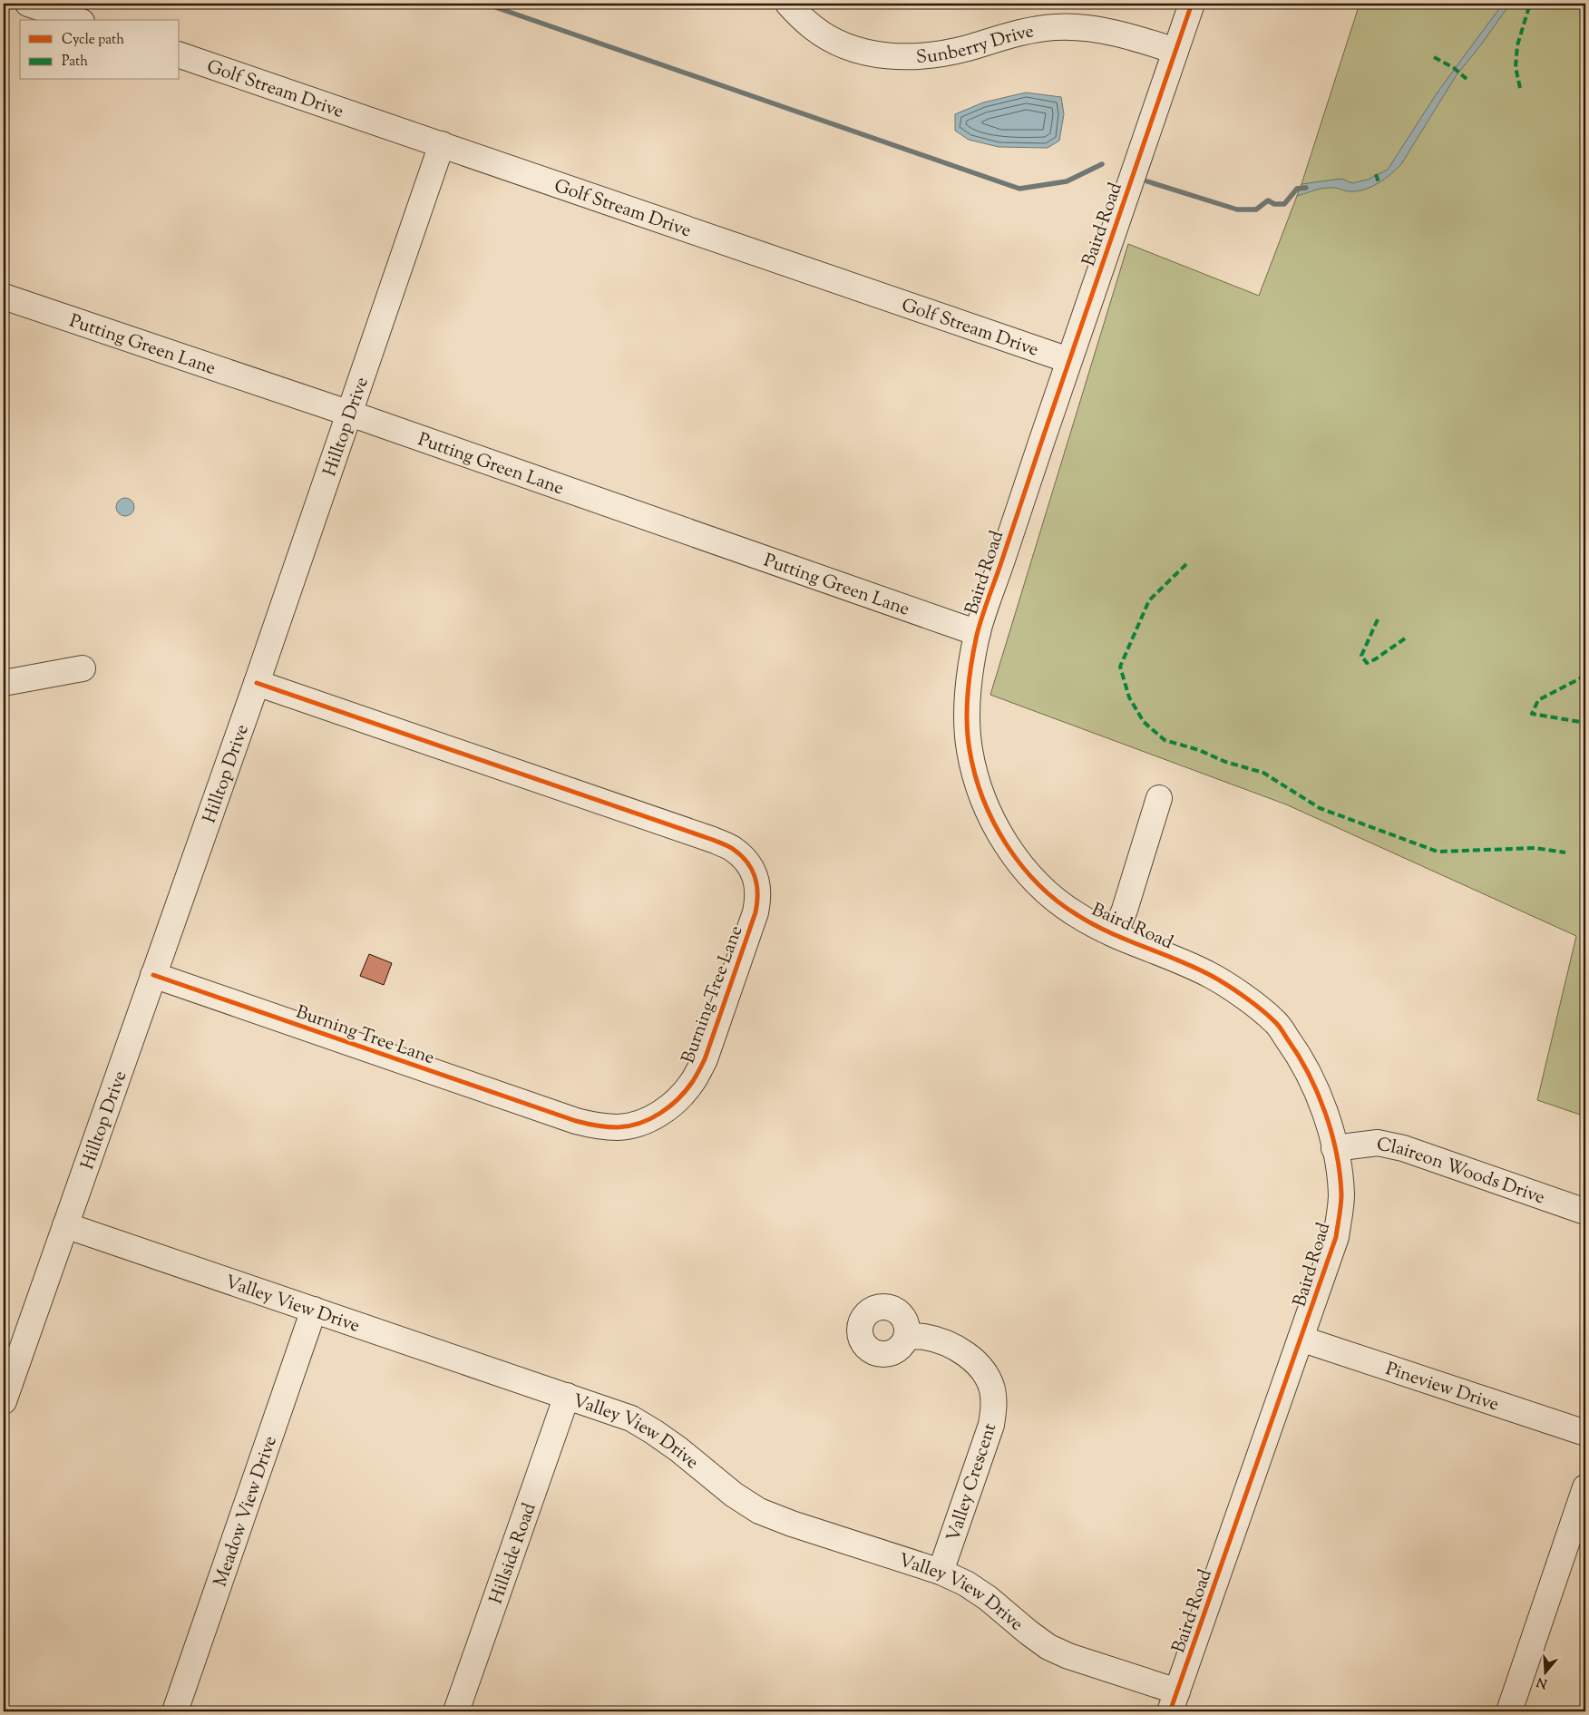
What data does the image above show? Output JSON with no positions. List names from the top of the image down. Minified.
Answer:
{"streets":{"street":["Sunberry Drive","Golf Stream Drive","Baird Road","Putting Green Lane","Hilltop Drive","Burning Tree Lane","Claireon Woods Drive","Valley View Drive","Pineview Drive","Valley Crescent","Meadow View Drive","Hillside Road"]},"crossings":[["Sunberry Drive","Baird Road"],["Golf Stream Drive","Baird Road"],["Golf Stream Drive","Hilltop Drive"],["Baird Road","Putting Green Lane"],["Baird Road","Claireon Woods Drive"],["Baird Road","Valley View Drive"],["Baird Road","Pineview Drive"],["Putting Green Lane","Hilltop Drive"],["Hilltop Drive","Burning Tree Lane"],["Hilltop Drive","Valley View Drive"],["Valley View Drive","Valley Crescent"],["Valley View Drive","Meadow View Drive"],["Valley View Drive","Hillside Road"]],"legend":["Cycle path","Path"],"north":"bottom"}
